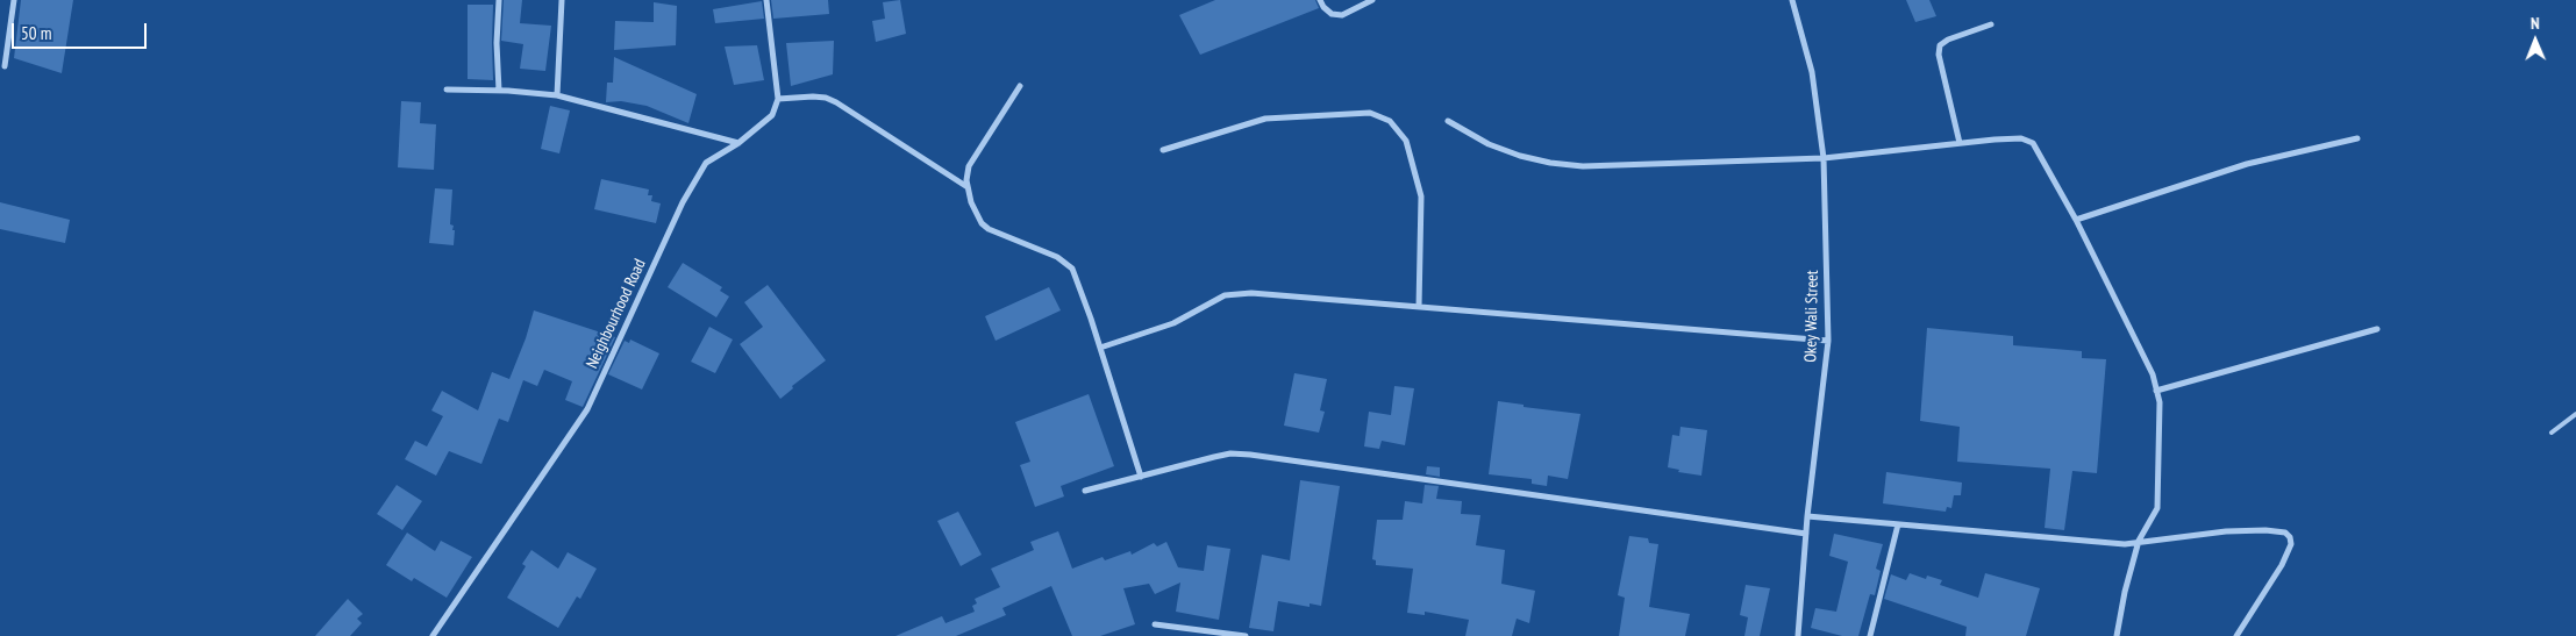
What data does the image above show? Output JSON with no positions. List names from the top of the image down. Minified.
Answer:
{"streets":{"street":["Neighbourhood Road","Okey Wali Street"]},"scale_bar":"50 m","north":"top"}
